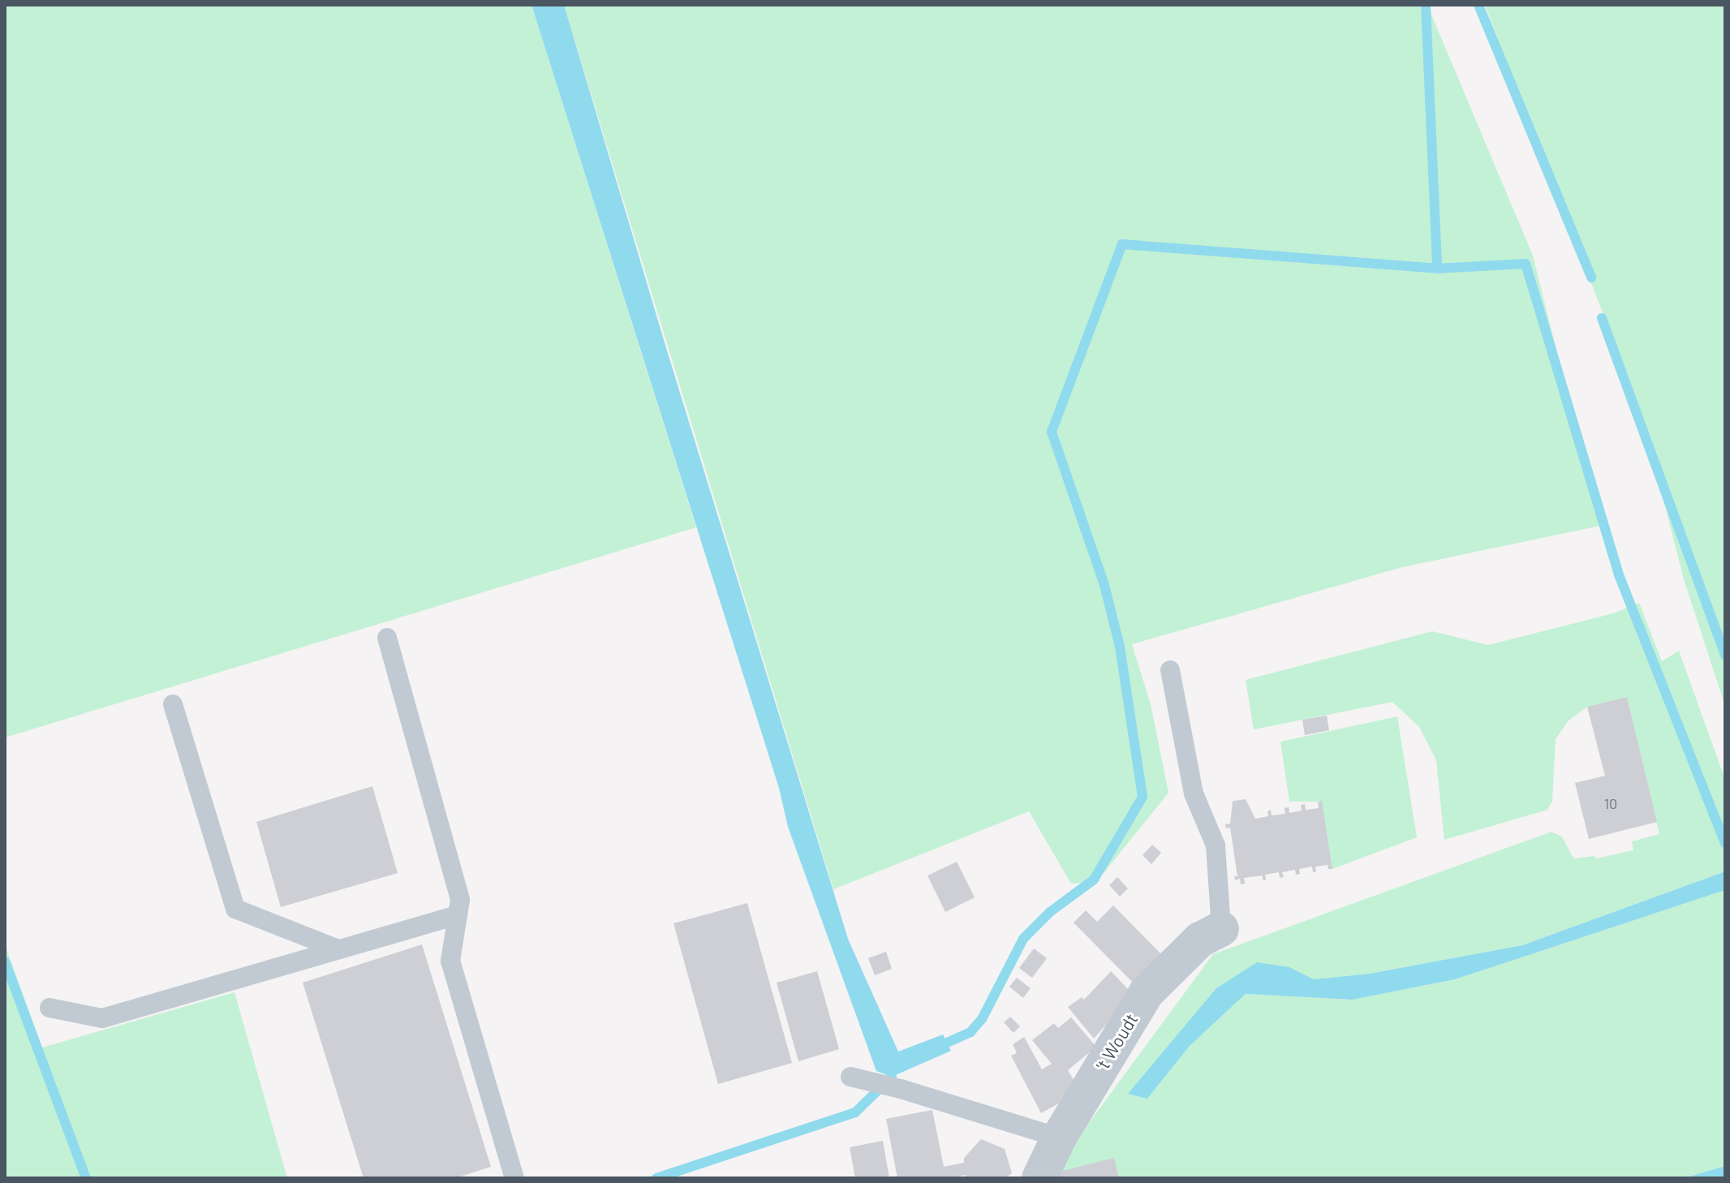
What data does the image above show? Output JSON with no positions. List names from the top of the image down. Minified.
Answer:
{"streets":{"street":["'t Woudt"]},"house_numbers":["10"]}
